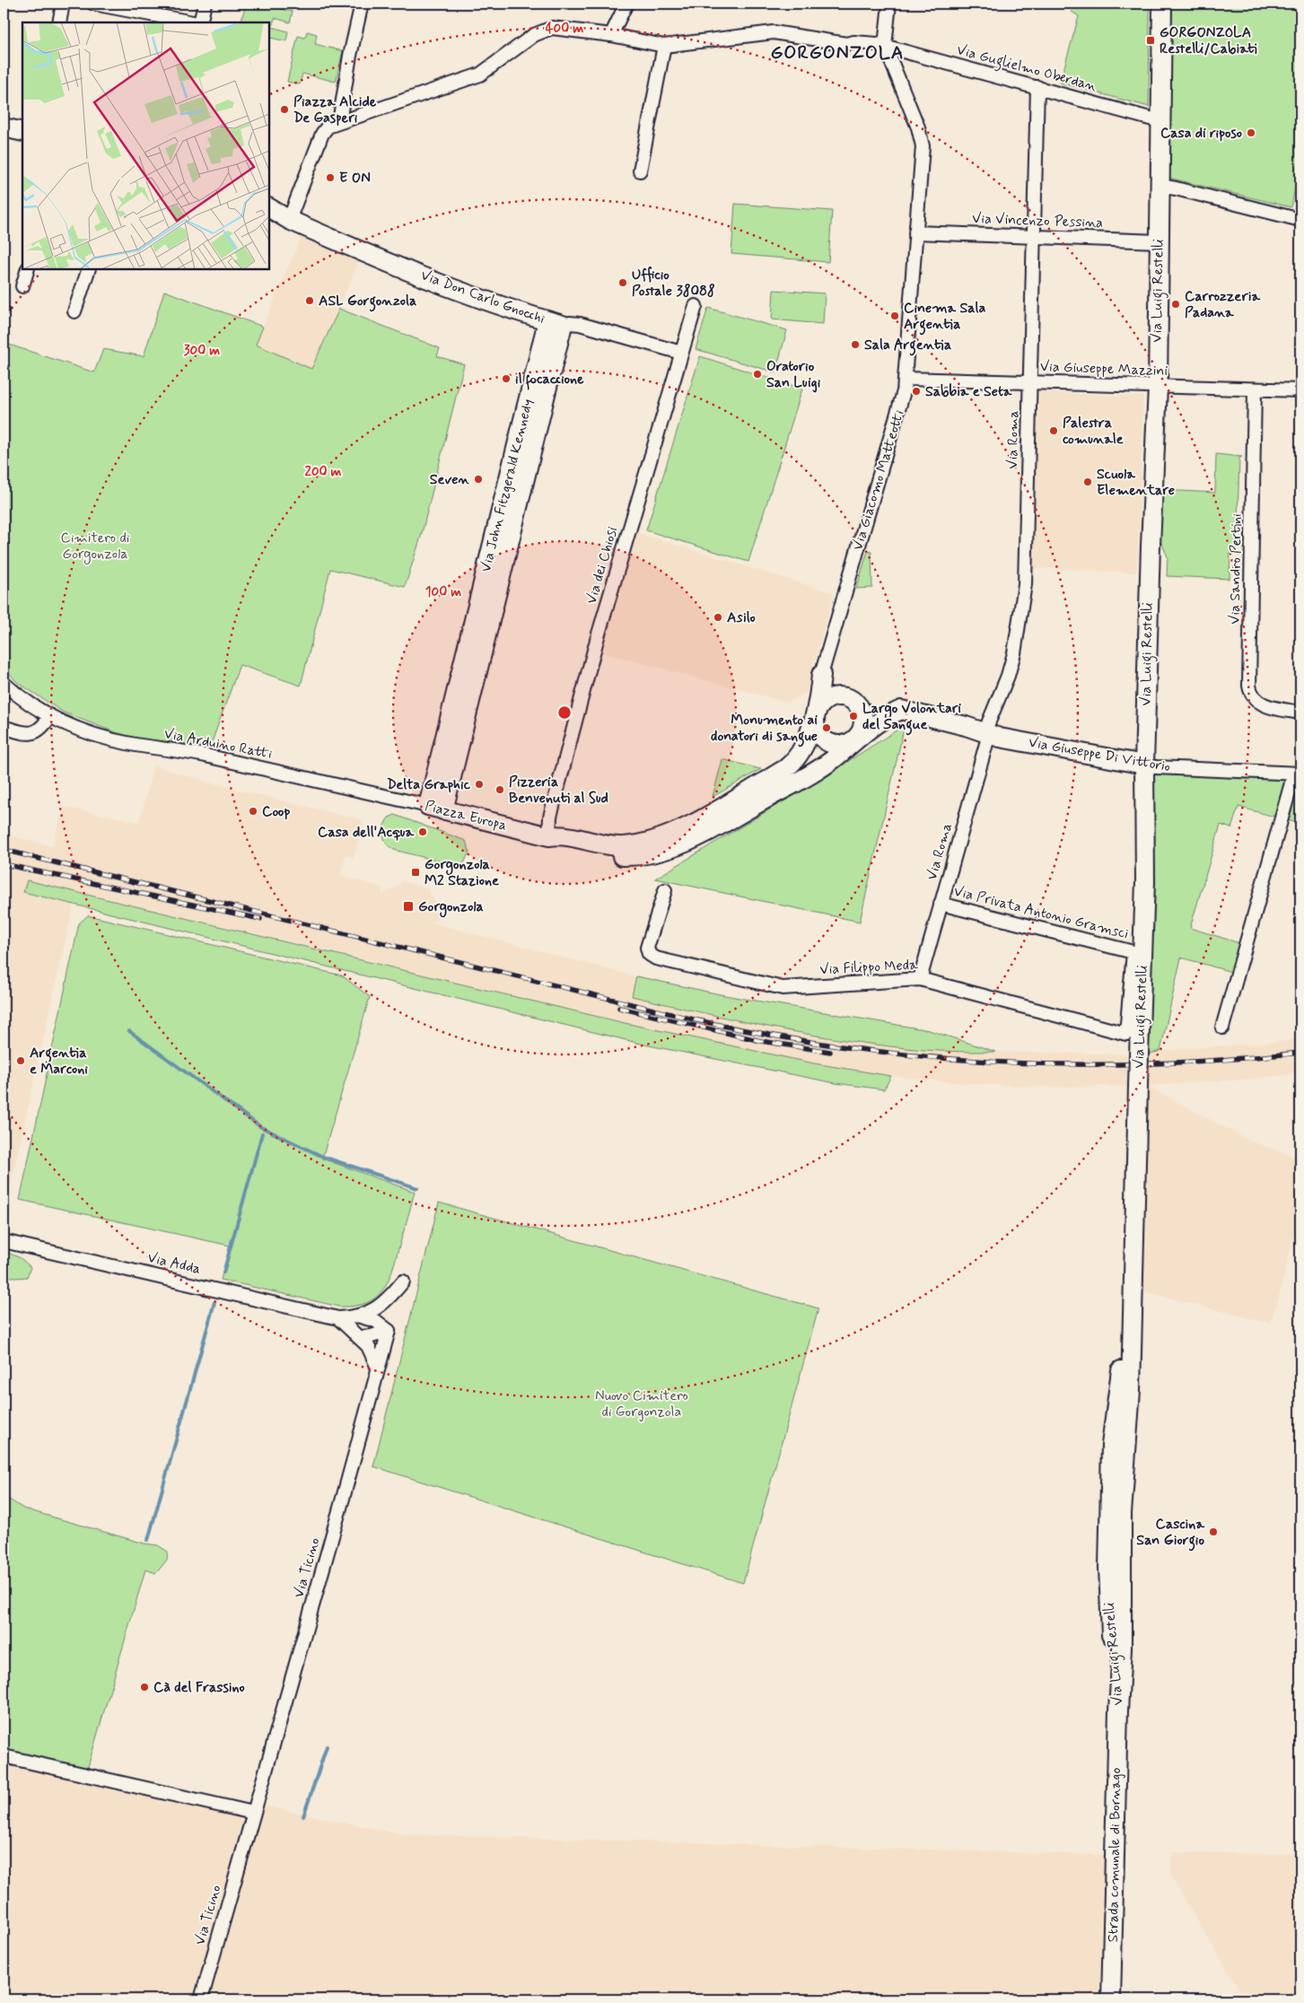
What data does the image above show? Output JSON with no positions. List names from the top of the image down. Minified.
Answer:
{"streets":{"street":["Via Guglielmo Oberdan","Via Vincenzo Pessina","Via Luigi Restelli","Via Don Carlo Gnocchi","Via Giuseppe Mazzini","Via Roma","Via Giacomo Matteotti","Via John Fitzgerald Kennedy","Via dei Chiosi","Via Sandro Pertini","Via Arduino Ratti","Via Giuseppe Di Vittorio","Piazza Europa","Via Privata Antonio Gramsci","Via Filippo Meda","Via Adda","Via Ticino","Strada comunale di Bornago"]},"crossings":[["Via Guglielmo Oberdan","Via Luigi Restelli"],["Via Guglielmo Oberdan","Via Roma"],["Via Guglielmo Oberdan","Via Giacomo Matteotti"],["Via Vincenzo Pessina","Via Luigi Restelli"],["Via Vincenzo Pessina","Via Roma"],["Via Vincenzo Pessina","Via Giacomo Matteotti"],["Via Luigi Restelli","Via Giuseppe Mazzini"],["Via Luigi Restelli","Via Giuseppe Di Vittorio"],["Via Luigi Restelli","Strada comunale di Bornago"],["Via Don Carlo Gnocchi","Via John Fitzgerald Kennedy"],["Via Don Carlo Gnocchi","Via dei Chiosi"],["Via Giuseppe Mazzini","Via Roma"],["Via Giuseppe Mazzini","Via Giacomo Matteotti"],["Via Giuseppe Mazzini","Via Sandro Pertini"],["Via Roma","Via Giuseppe Di Vittorio"],["Via Roma","Via Privata Antonio Gramsci"],["Via Roma","Via Filippo Meda"],["Via John Fitzgerald Kennedy","Piazza Europa"],["Via dei Chiosi","Piazza Europa"],["Via Arduino Ratti","Piazza Europa"],["Via Privata Antonio Gramsci","Via Filippo Meda"],["Via Adda","Via Ticino"]],"districts":["GORGONZOLA"],"parks":["Cimitero di Gorgonzola","Nuovo Cimitero di Gorgonzola"],"places":{"transit":["GORGONZOLA Restelli/Cabiati","Gorgonzola M2 Stazione","Gorgonzola"],"other":["Piazza Alcide De Gasperi","Casa di riposo","E ON","Ufficio Postale 38088","ASL Gorgonzola","Carrozzeria Padana","Cinema Sala Argentia","Sala Argentia","Oratorio San Luigi","il focaccione","Sabbia e Seta","Palestra comunale","Seven","Scuola Elementare","Asilo","Largo Volontari del Sangue","Monumento ai donatori di sangue","Delta Graphic","Pizzeria Benvenuti al Sud","Coop","Casa dell'Acqua","Argentia e Marconi","Cascina San Giorgio","Cà del Frassino"]},"rings":["400 m","300 m","200 m","100 m"]}
